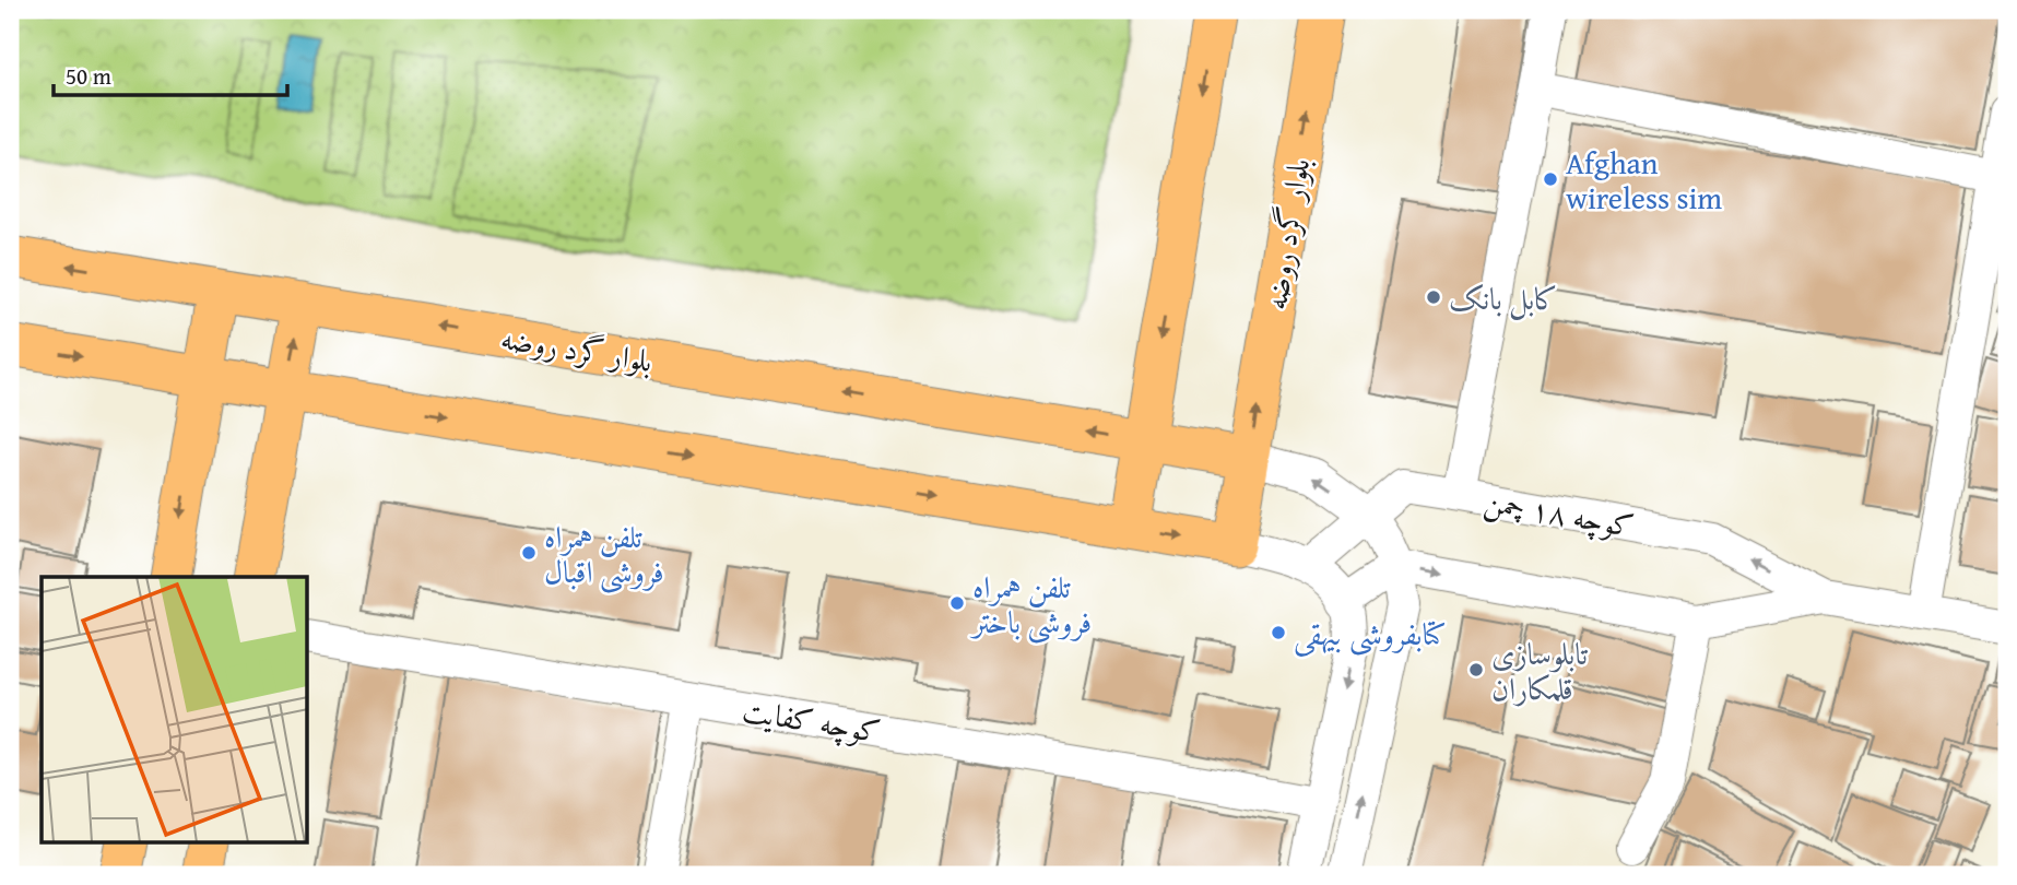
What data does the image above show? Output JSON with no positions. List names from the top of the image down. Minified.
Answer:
{"streets":{"main road":["بلوار گرد روضه"],"street":["كوچه ١٨ چمن","کوچه کفایت"]},"places":["Afghan wireless sim","کابل بانک","تلفن همراه فروشی اقبال","تلفن همراه فروشی باختر","کتابفروشی بیهقی","تابلوسازی قلمکاران"],"scale_bar":"50 m"}
